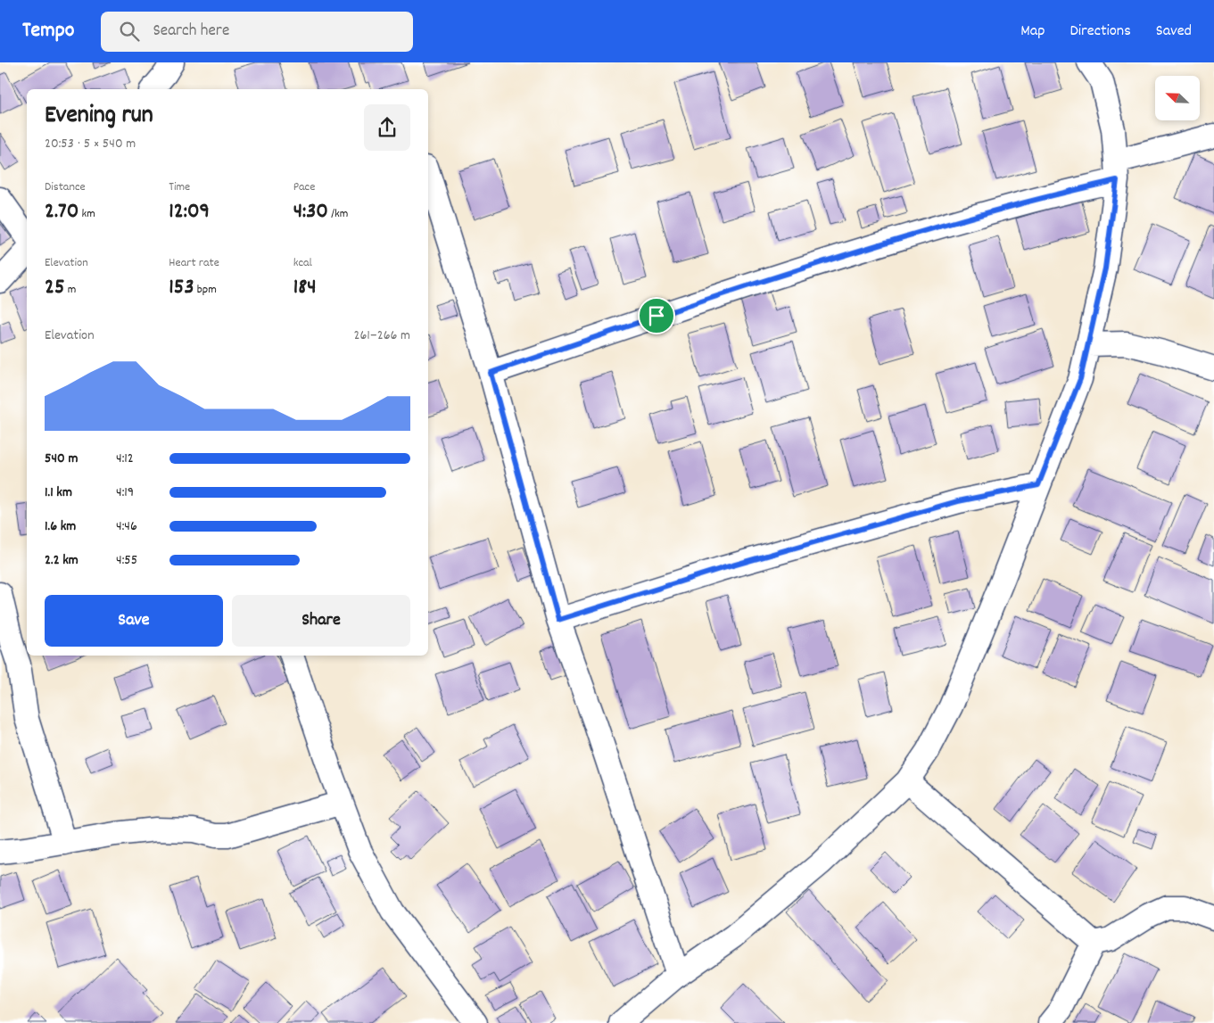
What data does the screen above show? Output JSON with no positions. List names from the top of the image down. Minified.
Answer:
{"north":"top left","page":{"header":"Tempo","search":"Search here","nav":["Map","Directions","Saved"],"heading":["Evening run","20:53 · 5 × 540 m"],"stats":[["Distance","2.70 km"],["Time","12:09"],["Pace","4:30 /km"],["Elevation","25 m"],["Heart rate","153 bpm"],["kcal","184"]],"chart":["Elevation","261–266 m"],"list":[{"name":"540 m","note":"4:12"},{"name":"1.1 km","note":"4:19"},{"name":"1.6 km","note":"4:46"},{"name":"2.2 km","note":"4:55"}],"buttons":["Save","Share"]}}
